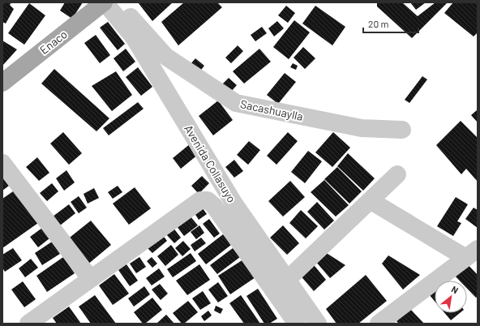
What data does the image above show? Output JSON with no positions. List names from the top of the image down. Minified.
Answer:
{"streets":{"main road":["Enaco"],"street":["Sacashuaylla","Avenida Collasuyo"]},"crossings":[["Enaco","Avenida Collasuyo"]],"scale_bar":"20 m","north":"top right"}
